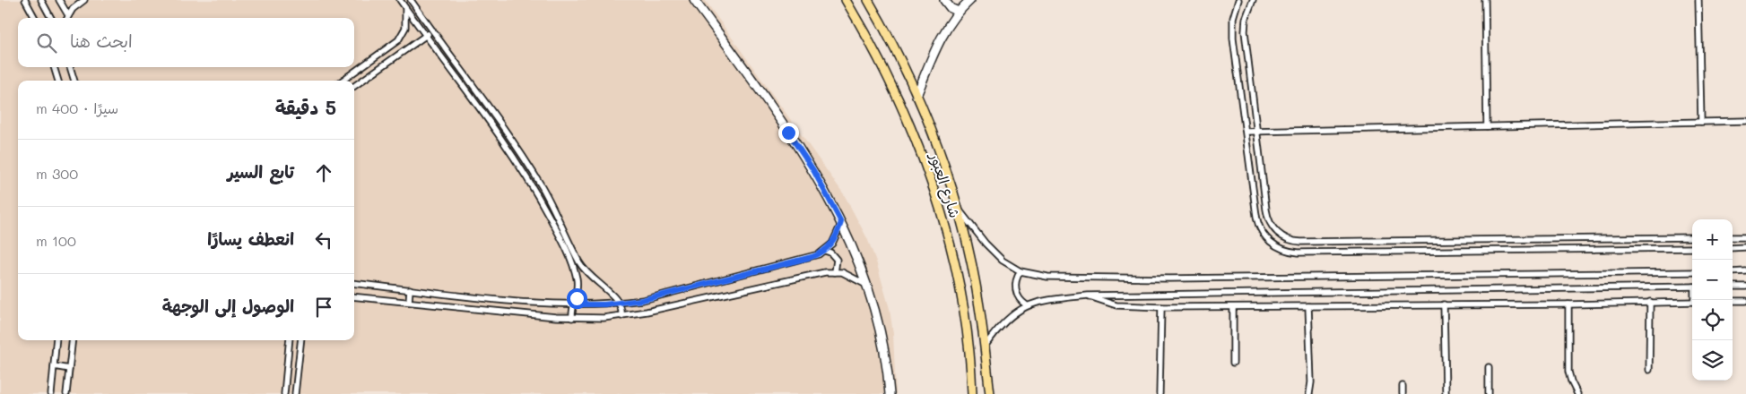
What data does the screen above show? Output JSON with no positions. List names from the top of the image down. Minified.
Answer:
{"streets":{"main road":["شارع العبور"]},"page":{"search":"ابحث هنا","heading":["5 دقيقة","سيرًا · 400 m"],"list":[["تابع السير","300 m"],["انعطف يسارًا","100 m"],"الوصول إلى الوجهة"],"map_buttons":["+","−"]}}
